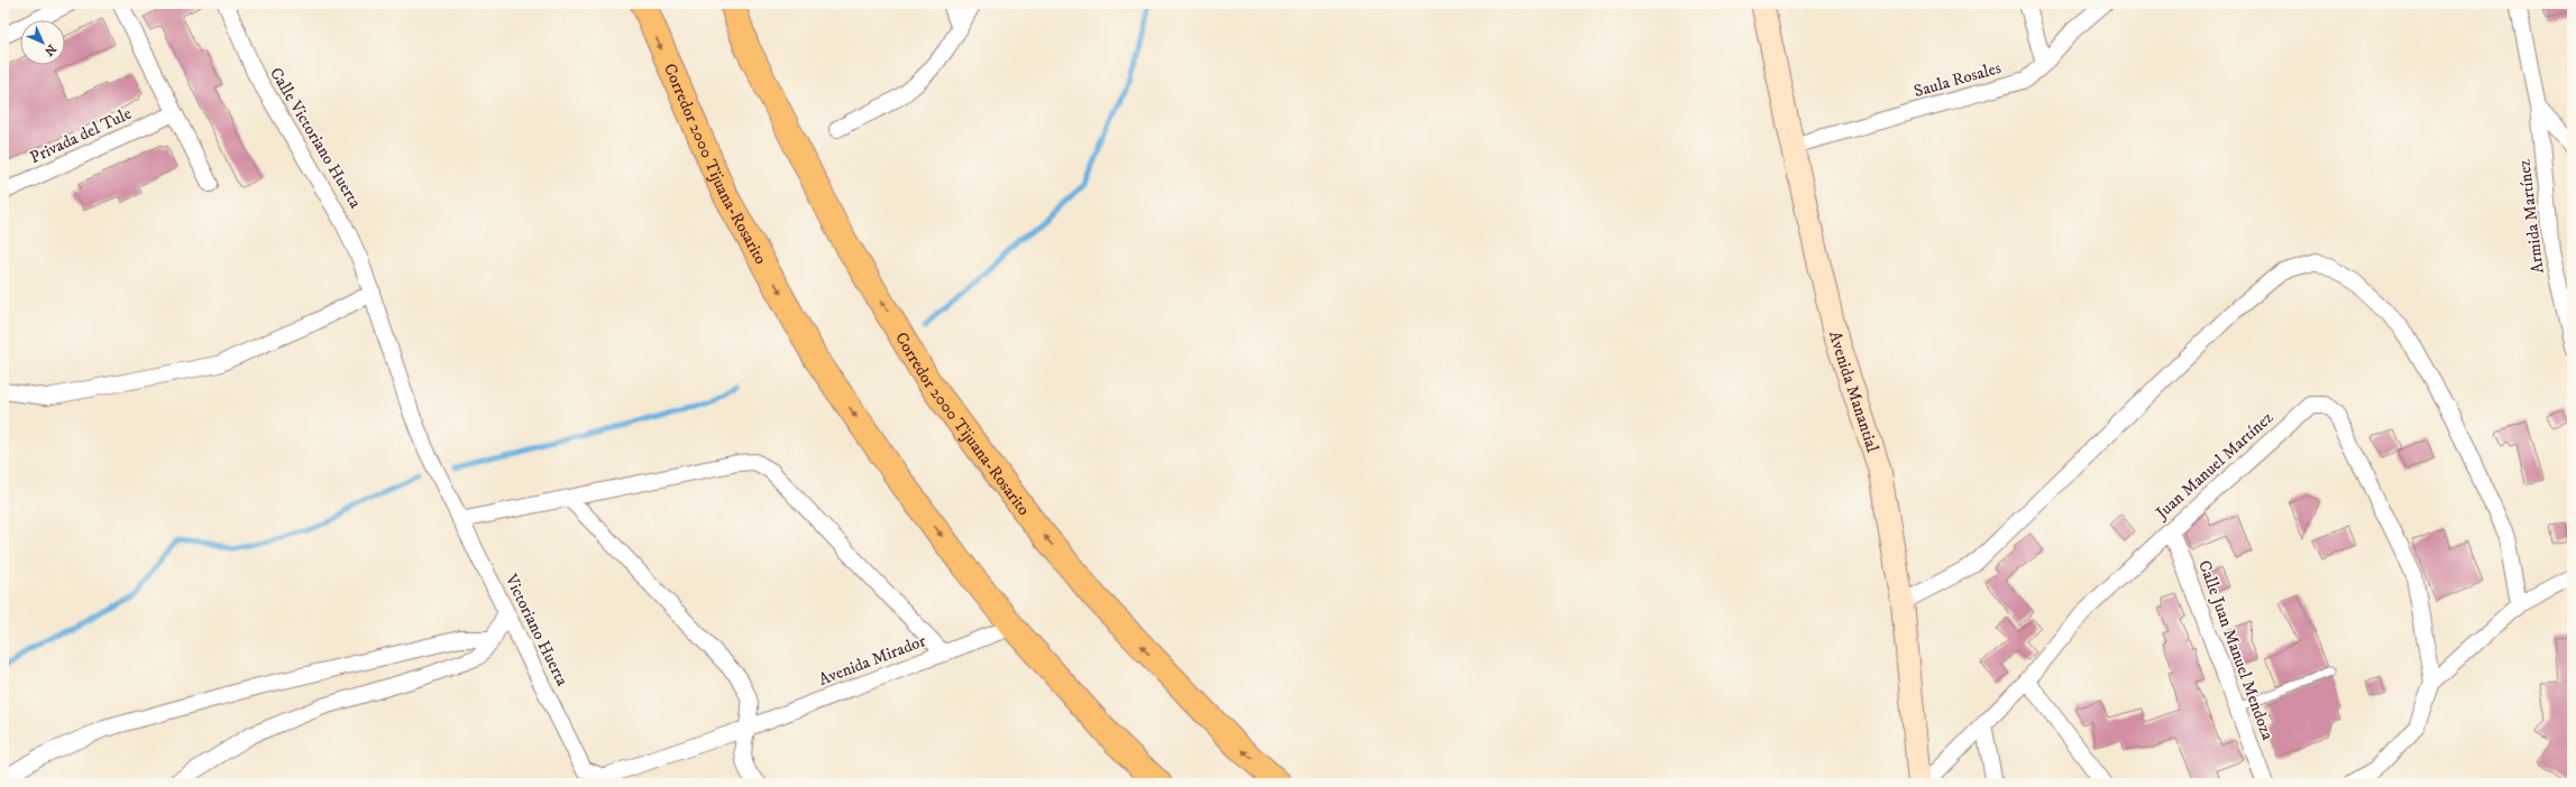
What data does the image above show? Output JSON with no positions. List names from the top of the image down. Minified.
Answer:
{"streets":{"highway":["Corredor 2000 Tijuana-Rosarito"],"main road":["Avenida Manantial"],"street":["Saula Rosales","Privada del Tule","Calle Victoriano Huerta","Armida Martínez","Juan Manuel Martínez","Victoriano Huerta","Calle Juan Manuel Mendoza","Avenida Mirador"]},"crossings":[["Saula Rosales","Avenida Manantial"],["Calle Victoriano Huerta","Victoriano Huerta"],["Corredor 2000 Tijuana-Rosarito","Avenida Mirador"],["Juan Manuel Martínez","Calle Juan Manuel Mendoza"],["Victoriano Huerta","Avenida Mirador"]],"north":"bottom right"}
